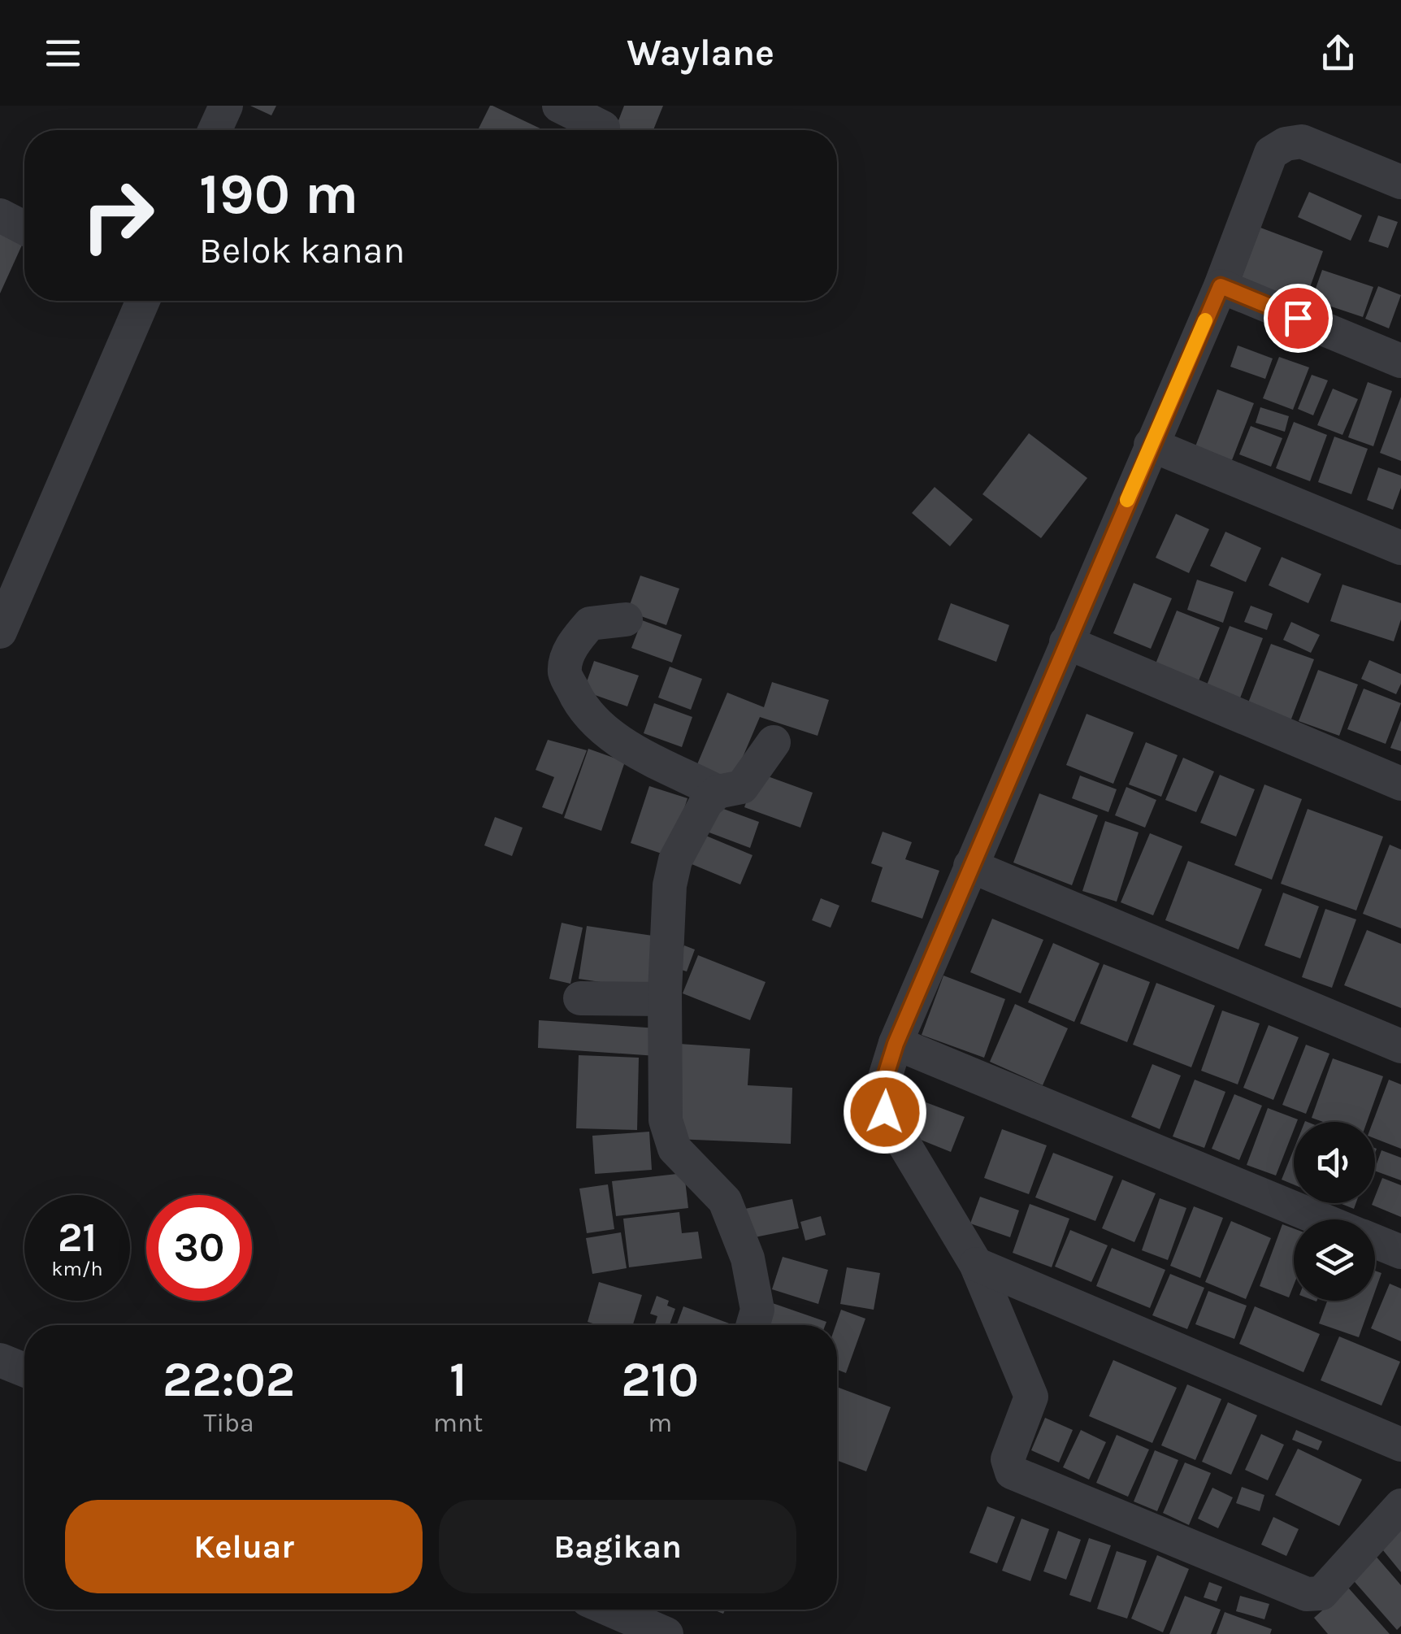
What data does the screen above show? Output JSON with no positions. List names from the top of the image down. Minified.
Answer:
{"page":{"header":"Waylane","turn":["190 m","Belok kanan"],"speed":"21 km/h","limit":"30","eta":["22:02","Tiba","1","mnt","210","m"],"buttons":["Keluar","Bagikan"]}}
